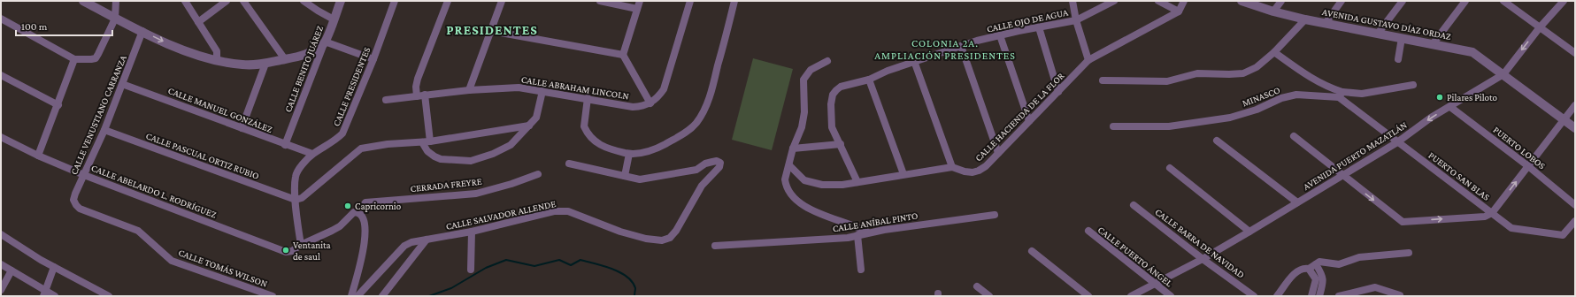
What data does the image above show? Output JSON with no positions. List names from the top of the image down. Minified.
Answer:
{"streets":{"street":["CALLE OJO DE AGUA","AVENIDA GUSTAVO DÍAZ ORDAZ","CALLE BENITO JUÁREZ","CALLE PRESIDENTES","CALLE ABRAHAM LINCOLN","MINASCO","CALLE MANUEL GONZÁLEZ","CALLE VENUSTIANO CARRANZA","CALLE HACIENDA DE LA FLOR","PUERTO LOBOS","CALLE PASCUAL ORTIZ RUBIO","AVENIDA PUERTO MAZATLÁN","PUERTO SAN BLAS","CERRADA FREYRE","CALLE ABELARDO L. RODRÍGUEZ","CALLE SALVADOR ALLENDE","CALLE ANÍBAL PINTO","CALLE BARRA DE NAVIDAD","CALLE PUERTO ÁNGEL","CALLE TOMÁS WILSON"]},"crossings":[["CALLE OJO DE AGUA","CALLE HACIENDA DE LA FLOR"],["AVENIDA GUSTAVO DÍAZ ORDAZ","AVENIDA PUERTO MAZATLÁN"],["CALLE BENITO JUÁREZ","CALLE MANUEL GONZÁLEZ"],["CALLE PRESIDENTES","CALLE MANUEL GONZÁLEZ"],["CALLE PRESIDENTES","CALLE PASCUAL ORTIZ RUBIO"],["CALLE PRESIDENTES","CERRADA FREYRE"],["CALLE PRESIDENTES","CALLE ABELARDO L. RODRÍGUEZ"],["MINASCO","PUERTO SAN BLAS"],["CALLE MANUEL GONZÁLEZ","CALLE VENUSTIANO CARRANZA"],["CALLE VENUSTIANO CARRANZA","CALLE PASCUAL ORTIZ RUBIO"],["CALLE VENUSTIANO CARRANZA","CALLE ABELARDO L. RODRÍGUEZ"],["CALLE VENUSTIANO CARRANZA","CALLE TOMÁS WILSON"],["PUERTO LOBOS","AVENIDA PUERTO MAZATLÁN"],["AVENIDA PUERTO MAZATLÁN","PUERTO SAN BLAS"],["AVENIDA PUERTO MAZATLÁN","CALLE BARRA DE NAVIDAD"],["AVENIDA PUERTO MAZATLÁN","CALLE PUERTO ÁNGEL"],["CERRADA FREYRE","CALLE ABELARDO L. RODRÍGUEZ"]],"districts":["PRESIDENTES","COLONIA 2A. AMPLIACIÓN PRESIDENTES"],"places":["Pilares Piloto","Capricornio","Ventanita de saul"],"scale_bar":"100 m"}
